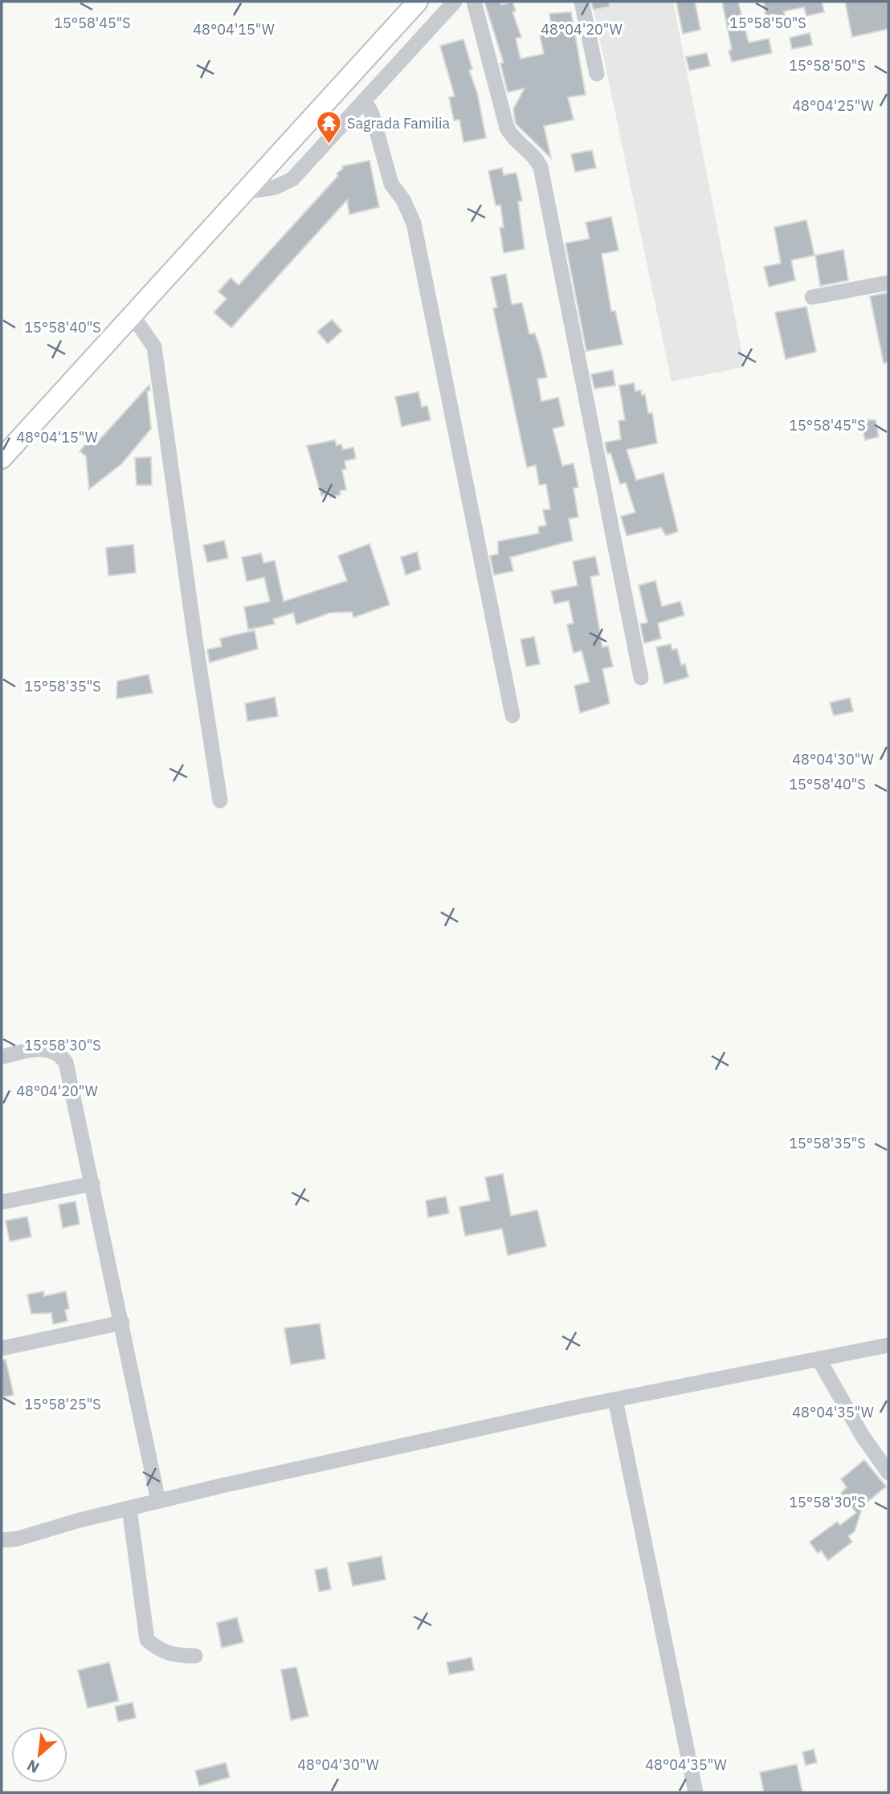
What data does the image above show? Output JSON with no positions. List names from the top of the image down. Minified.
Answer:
{"places":{"temple":["Sagrada Familia"]},"north":"bottom left","coordinates":["15°58'45\"S","15°58'50\"S","48°04'15\"W","48°04'20\"W","48°04'25\"W","15°58'40\"S","15°58'35\"S","48°04'30\"W","15°58'30\"S","15°58'25\"S","48°04'35\"W"]}
